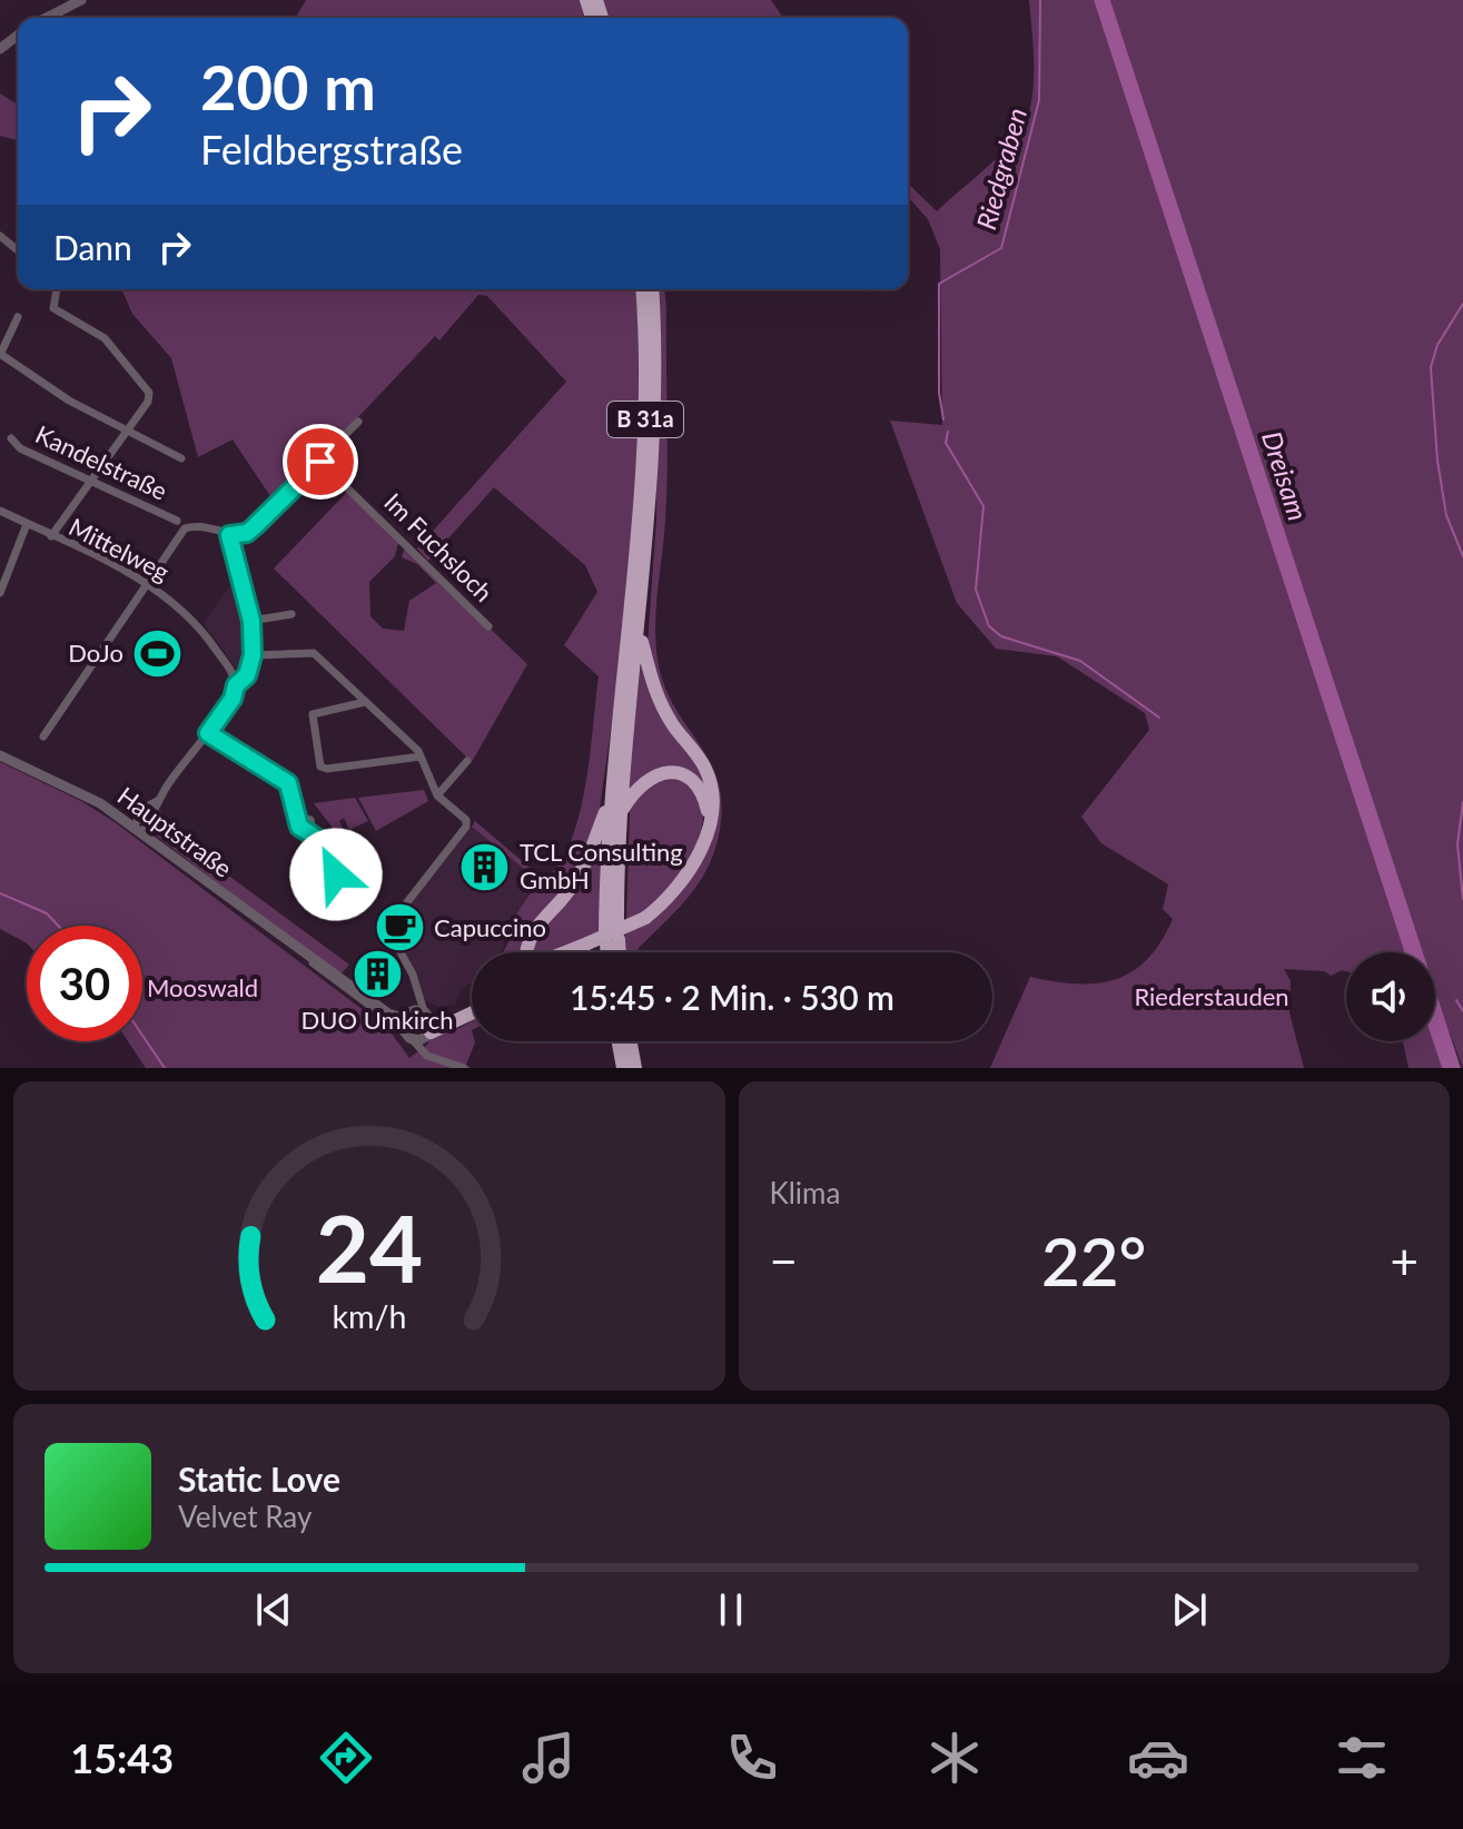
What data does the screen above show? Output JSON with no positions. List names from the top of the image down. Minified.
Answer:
{"streets":{"highway":["B 31a"],"street":["Kandelstraße","Im Fuchsloch","Mittelweg","Hauptstraße"]},"water":["Riedgraben","Dreisam"],"parks":["Mooswald","Riederstauden"],"places":{"sports":["DoJo"],"building":["TCL Consulting GmbH","DUO Umkirch"],"cafe":["Capuccino"]},"page":{"turn":["200 m","Feldbergstraße"],"then":"Dann","limit":"30","trip":"15:45 · 2 Min. · 530 m","tile":"Klima","heat":["−","22°","+"],"song":["Static Love","Velvet Ray"],"tabs":"15:43","gauge":["24","km/h"]}}
